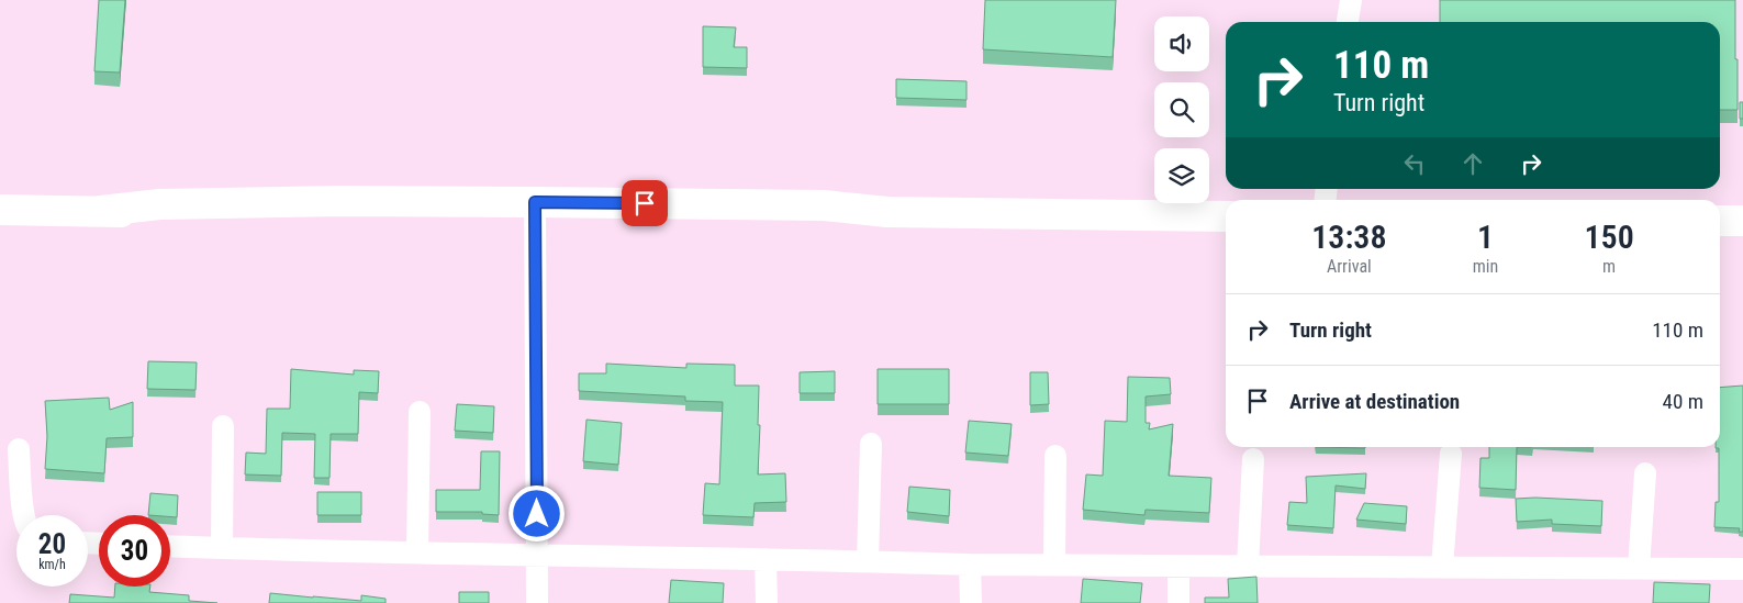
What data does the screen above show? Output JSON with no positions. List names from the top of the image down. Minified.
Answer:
{"page":{"turn":["110 m","Turn right"],"eta":["13:38","Arrival","1","min","150","m"],"list":[{"name":"Turn right","value":"110 m"},{"name":"Arrive at destination","value":"40 m"}],"speed":"20 km/h","limit":"30"}}
